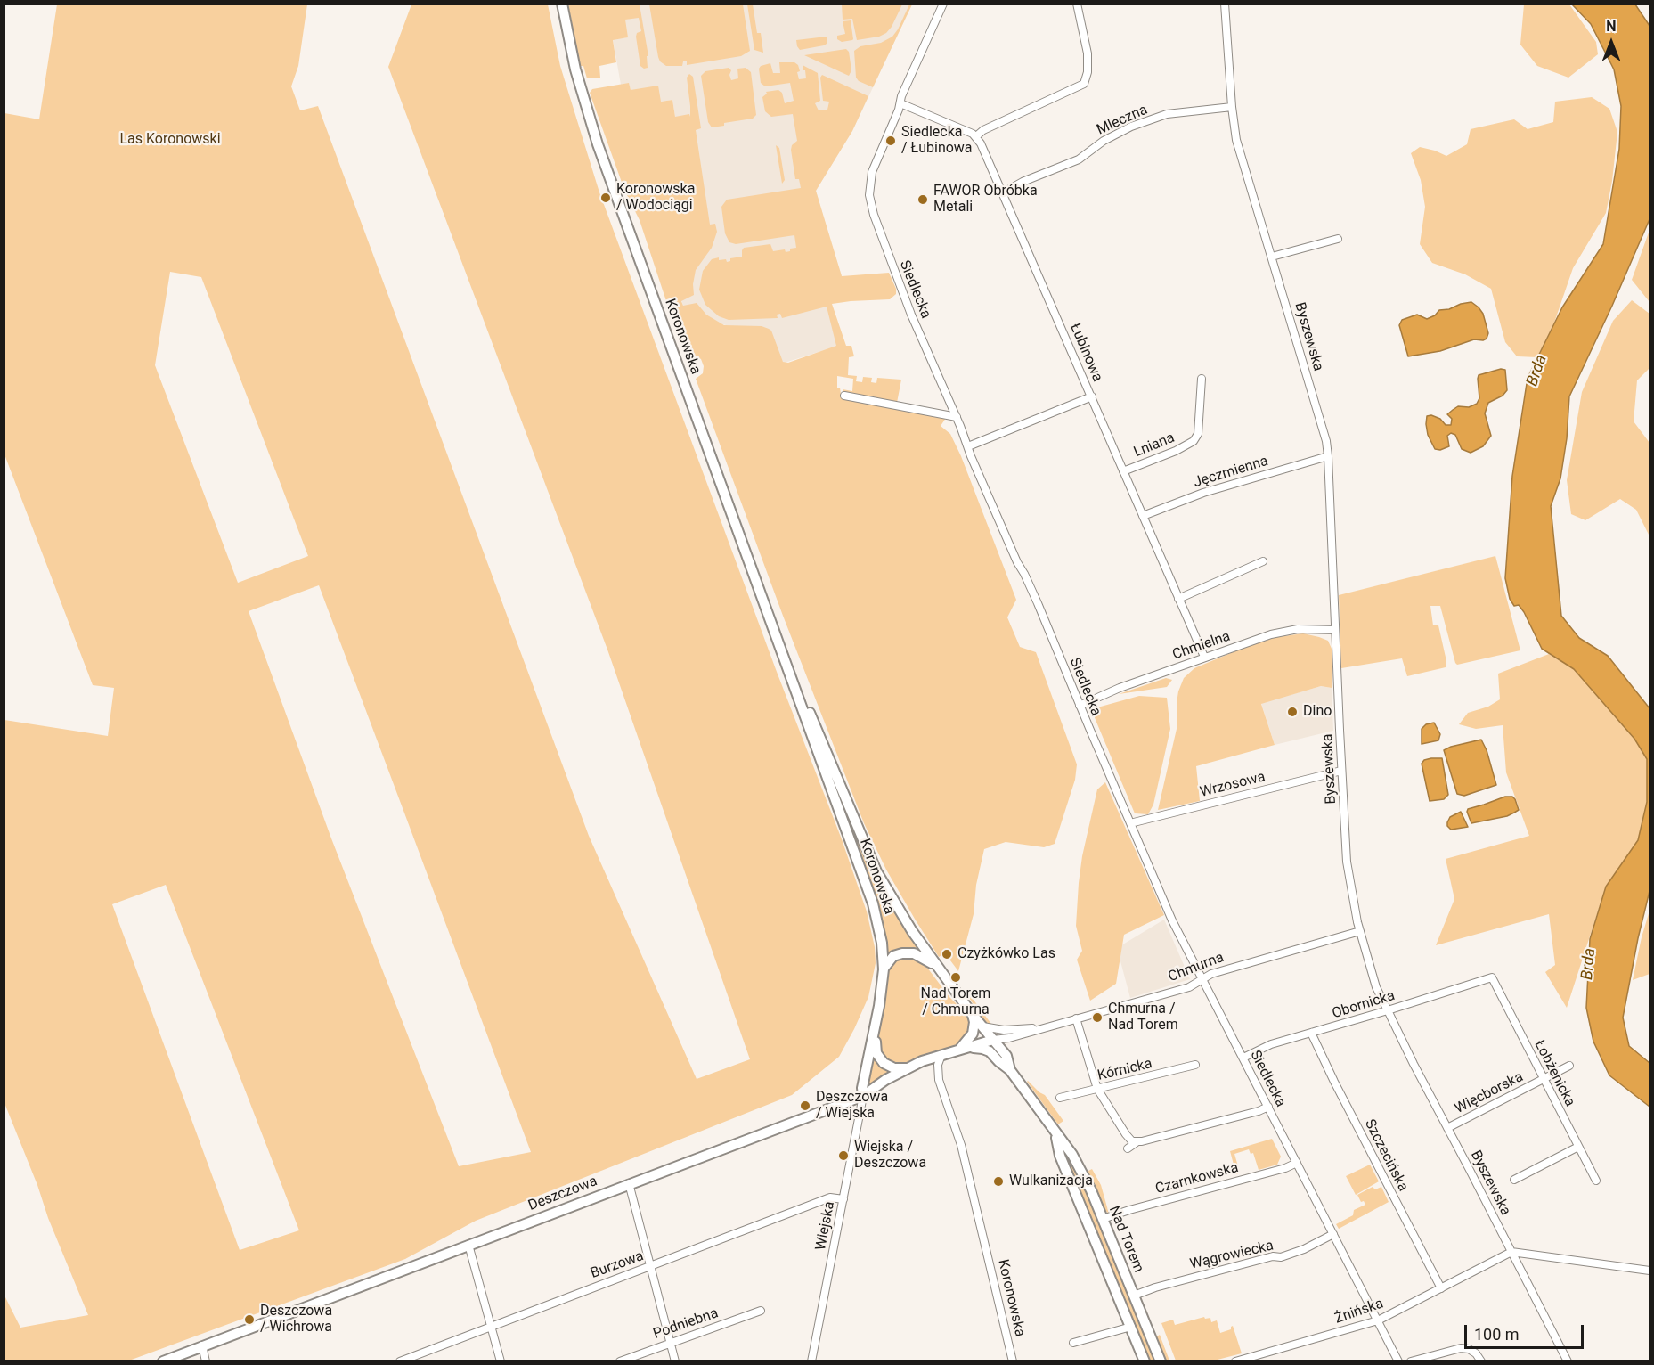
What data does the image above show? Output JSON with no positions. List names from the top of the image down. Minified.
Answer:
{"streets":{"main road":["Koronowska","Chmurna","Deszczowa","Nad Torem"],"street":["Mleczna","Siedlecka","Byszewska","Łubinowa","Lniana","Jęczmienna","Chmielna","Wrzosowa","Obornicka","Kórnicka","Łobżenicka","Więcborska","Szczecińska","Czarnkowska","Wiejska","Wągrowiecka","Burzowa","Żnińska","Podniebna"]},"crossings":[["Mleczna","Byszewska"],["Mleczna","Łubinowa"],["Siedlecka","Chmielna"],["Siedlecka","Wrzosowa"],["Siedlecka","Chmurna"],["Siedlecka","Obornicka"],["Siedlecka","Czarnkowska"],["Siedlecka","Wągrowiecka"],["Siedlecka","Żnińska"],["Koronowska","Chmurna"],["Koronowska","Deszczowa"],["Koronowska","Wiejska"],["Koronowska","Nad Torem"],["Byszewska","Jęczmienna"],["Byszewska","Chmielna"],["Byszewska","Wrzosowa"],["Byszewska","Chmurna"],["Byszewska","Obornicka"],["Byszewska","Więcborska"],["Byszewska","Żnińska"],["Łubinowa","Lniana"],["Łubinowa","Jęczmienna"],["Łubinowa","Chmielna"],["Chmurna","Deszczowa"],["Chmurna","Nad Torem"],["Obornicka","Łobżenicka"],["Obornicka","Szczecińska"],["Łobżenicka","Więcborska"],["Szczecińska","Żnińska"],["Czarnkowska","Nad Torem"],["Deszczowa","Wiejska"],["Deszczowa","Nad Torem"],["Wiejska","Burzowa"],["Nad Torem","Wągrowiecka"]],"water":["Brda"],"parks":["Las Koronowski"],"places":["Siedlecka / Łubinowa","Koronowska / Wodociągi","FAWOR Obróbka Metali","Dino","Czyżkówko Las","Nad Torem / Chmurna","Chmurna / Nad Torem","Deszczowa / Wiejska","Wiejska / Deszczowa","Wulkanizacja","Deszczowa / Wichrowa"],"scale_bar":"100 m","north":"top"}
